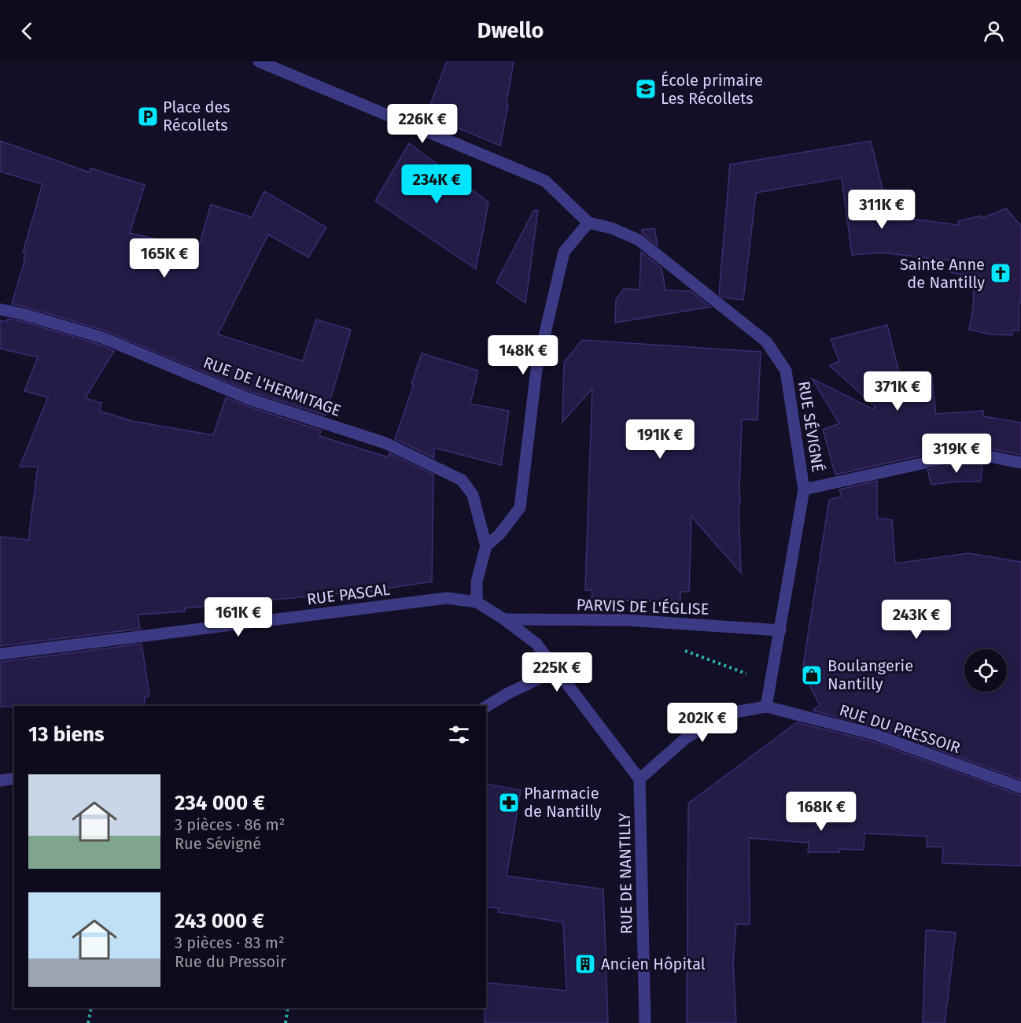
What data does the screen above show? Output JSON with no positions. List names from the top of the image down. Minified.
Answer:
{"streets":{"street":["RUE DE L'HERMITAGE","RUE SÉVIGNÉ","RUE PASCAL","PARVIS DE L'ÉGLISE","RUE DU PRESSOIR","RUE DE NANTILLY"]},"crossings":[["RUE SÉVIGNÉ","PARVIS DE L'ÉGLISE"],["RUE SÉVIGNÉ","RUE DU PRESSOIR"]],"places":{"school or university":["École primaire Les Récollets"],"parking":["Place des Récollets"],"church":["Sainte Anne de Nantilly"],"shop":["Boulangerie Nantilly"],"pharmacy":["Pharmacie de Nantilly"],"building":["Ancien Hôpital"]},"page":{"header":"Dwello","price":["226K €","234K €","311K €","165K €","148K €","371K €","191K €","319K €","161K €","243K €","225K €","202K €","168K €"],"heading":"13 biens","list":[{"name":"234 000 €","note":"3 pièces · 86 m² · Rue Sévigné"},{"name":"243 000 €","note":"3 pièces · 83 m² · Rue du Pressoir"}]}}
